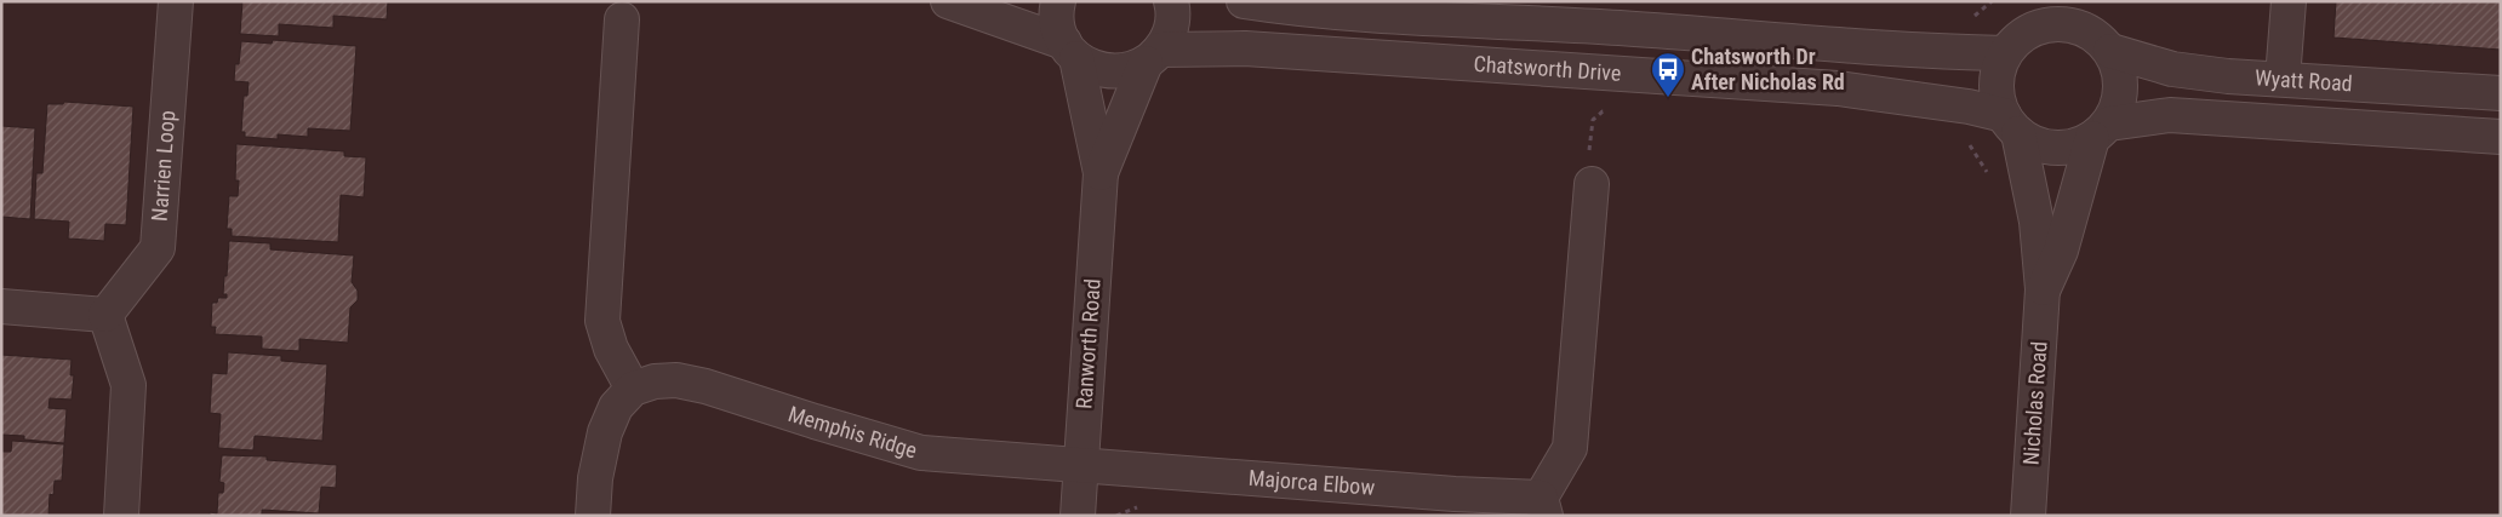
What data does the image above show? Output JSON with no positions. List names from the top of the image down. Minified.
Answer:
{"streets":{"street":["Chatsworth Drive","Wyatt Road","Narrien Loop","Ranworth Road","Nicholas Road","Memphis Ridge","Majorca Elbow"]},"crossings":[["Chatsworth Drive","Wyatt Road"],["Chatsworth Drive","Ranworth Road"],["Chatsworth Drive","Nicholas Road"],["Wyatt Road","Nicholas Road"],["Ranworth Road","Memphis Ridge"],["Ranworth Road","Majorca Elbow"],["Memphis Ridge","Majorca Elbow"]],"places":{"bus stop":["Chatsworth Dr After Nicholas Rd"]}}
